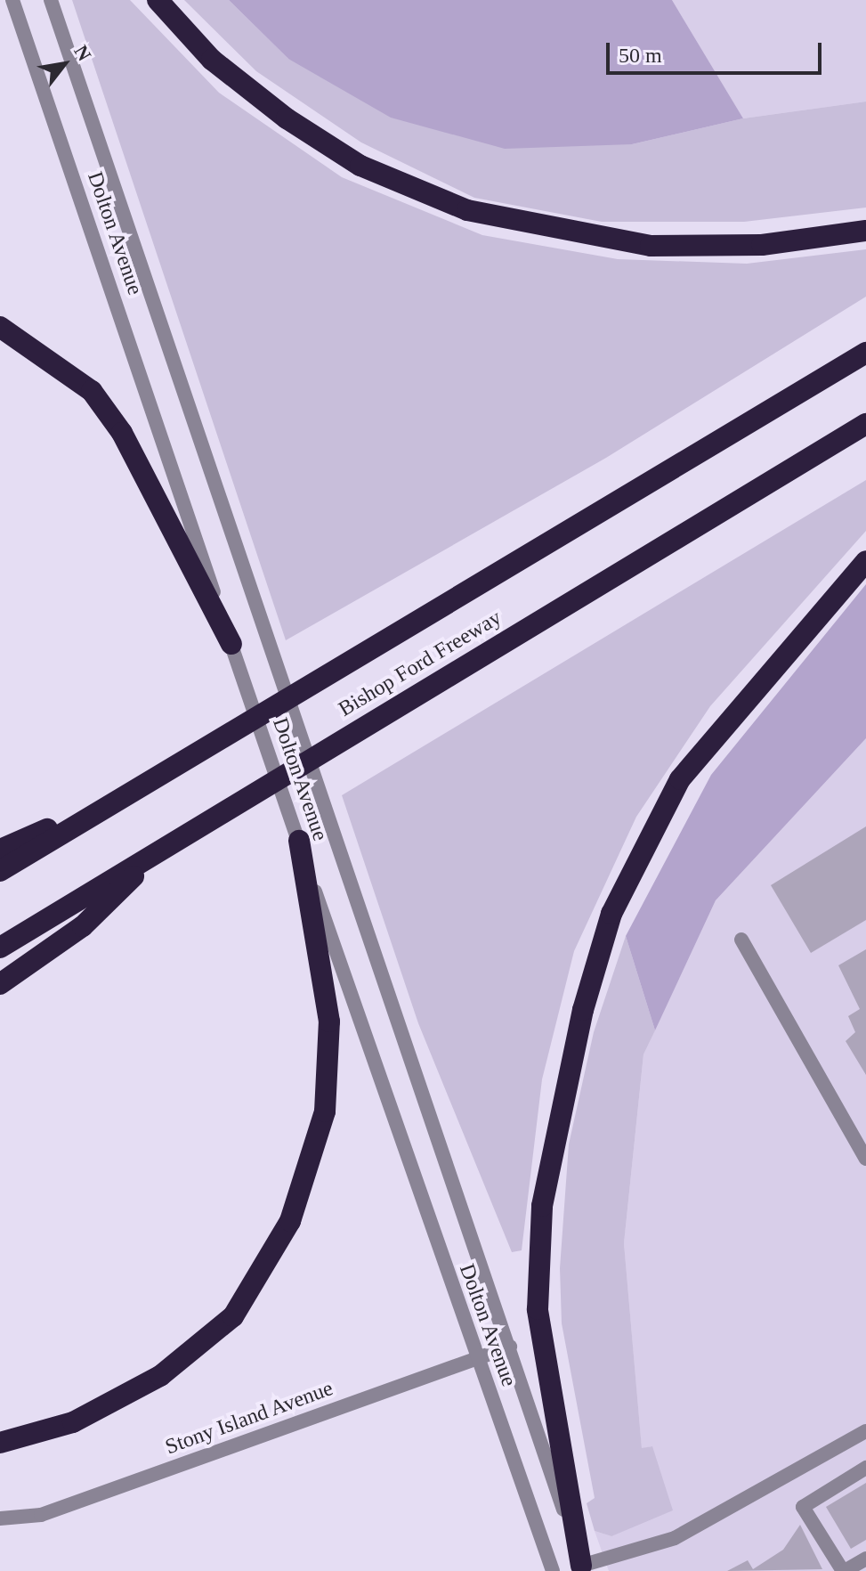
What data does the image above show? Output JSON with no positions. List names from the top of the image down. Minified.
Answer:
{"streets":{"highway":["Bishop Ford Freeway"],"street":["Dolton Avenue","Stony Island Avenue"]},"crossings":[["Dolton Avenue","Stony Island Avenue"]],"scale_bar":"50 m","north":"top right"}
